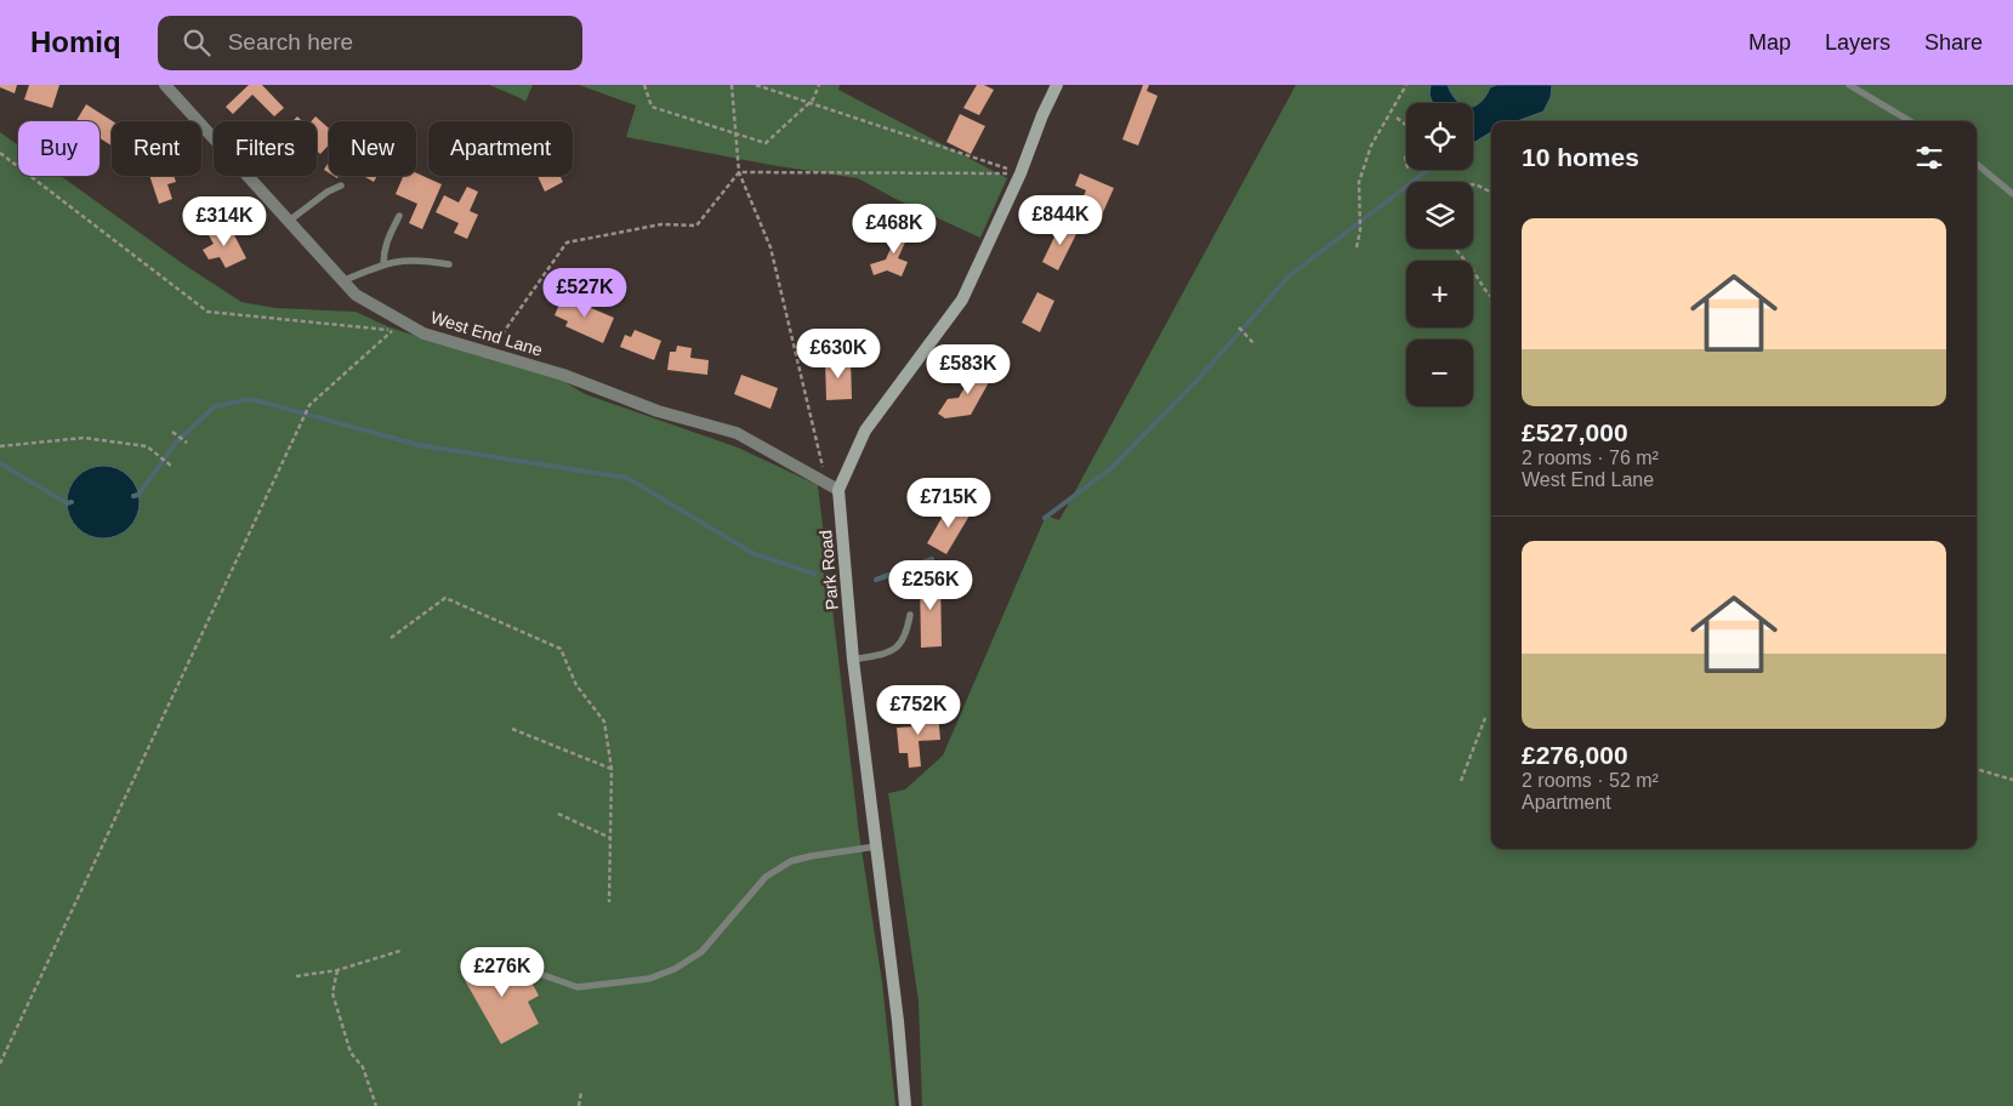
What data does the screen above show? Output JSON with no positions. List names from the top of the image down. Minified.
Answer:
{"streets":{"main road":["Park Road"],"street":["West End Lane"]},"crossings":[["West End Lane","Park Road"]],"page":{"header":"Homiq","search":"Search here","nav":["Map","Layers","Share"],"map_buttons":["+","−"],"chip":["Buy","Rent","Filters","New","Apartment"],"heading":"10 homes","list":[{"name":"£527,000","note":"2 rooms · 76 m² · West End Lane"},{"name":"£276,000","note":"2 rooms · 52 m² · Apartment"}],"price":["£844K","£314K","£468K","£527K","£630K","£583K","£715K","£256K","£752K","£276K"]}}
